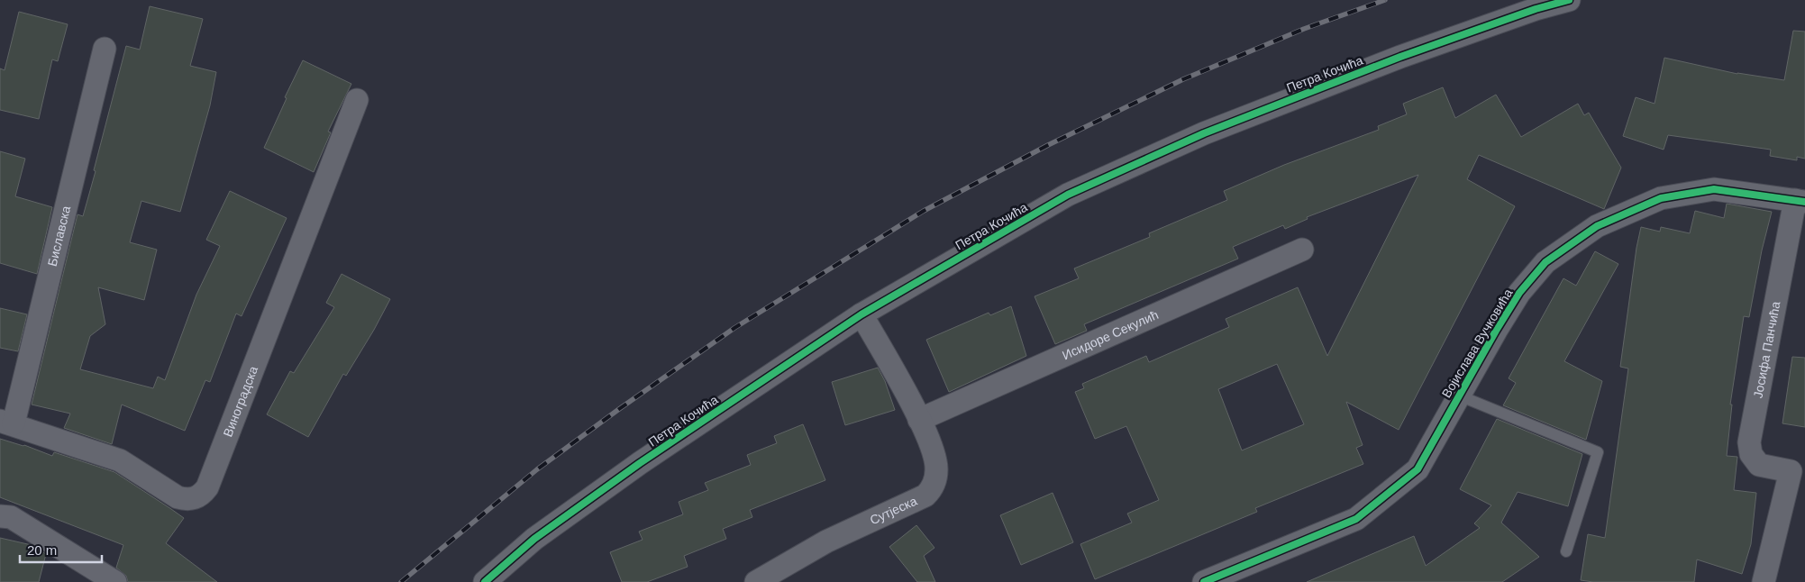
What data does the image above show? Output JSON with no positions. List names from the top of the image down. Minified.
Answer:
{"streets":{"street":["Петра Кочића","Биславска","Исидоре Секулић","Војислава Вучковића","Јосифа Панчића","Виноградска","Сутјеска"]},"crossings":[["Петра Кочића","Сутјеска"],["Биславска","Виноградска"],["Исидоре Секулић","Сутјеска"],["Војислава Вучковића","Јосифа Панчића"]],"scale_bar":"20 m"}
